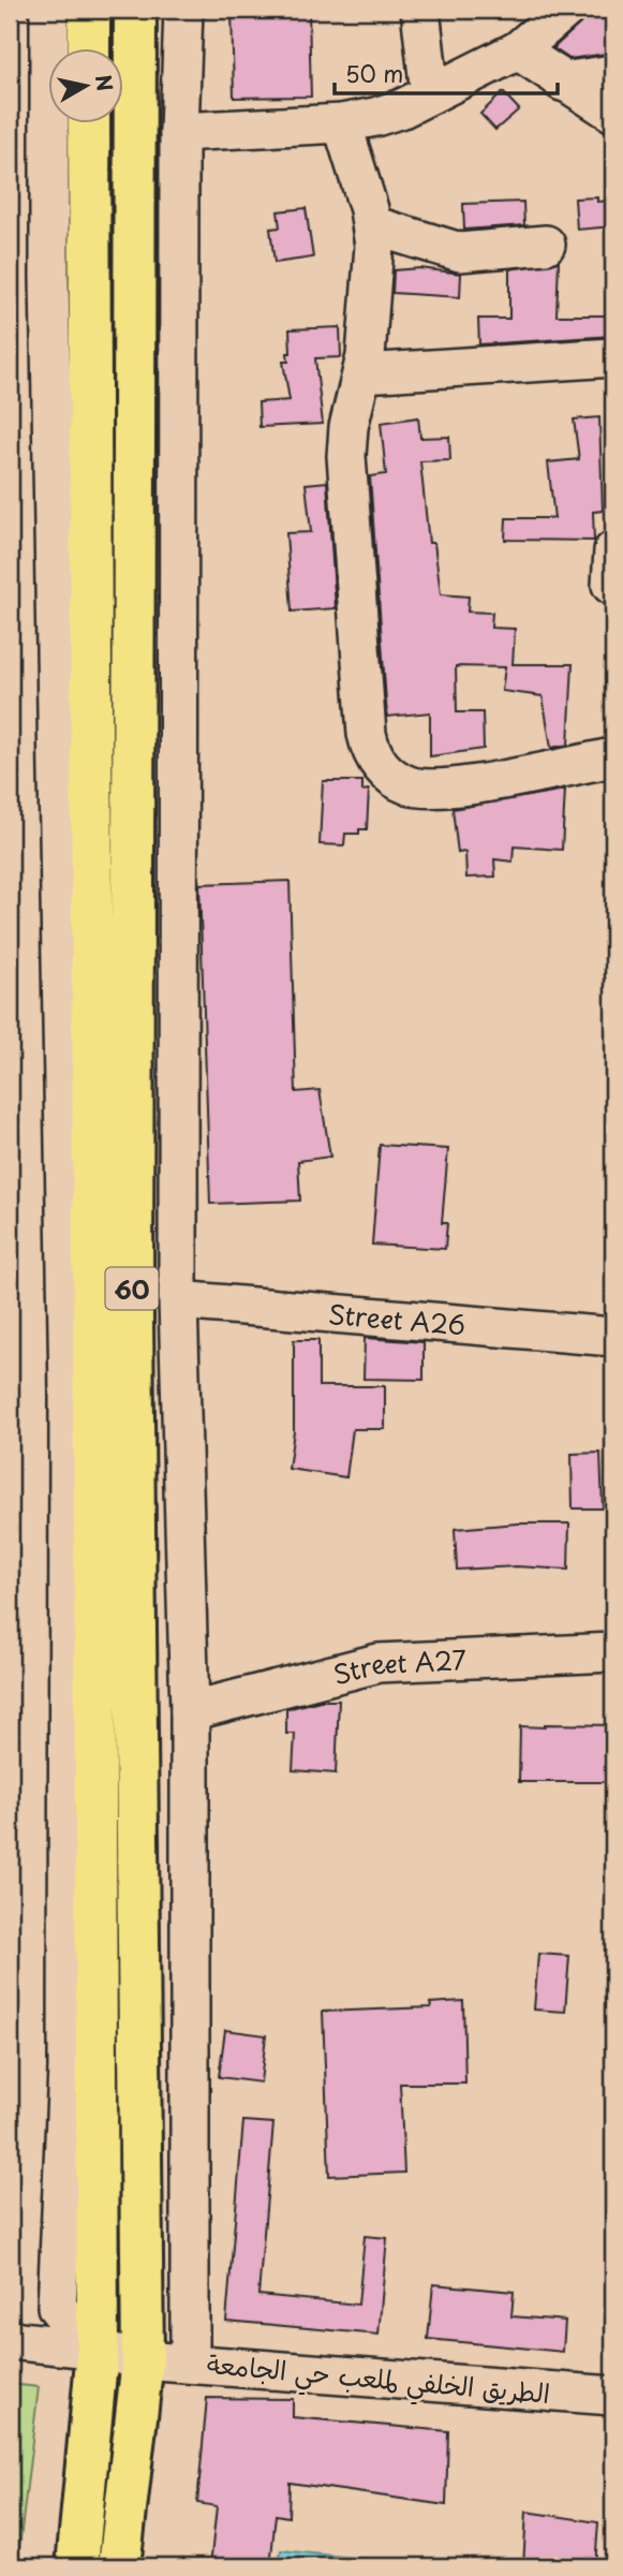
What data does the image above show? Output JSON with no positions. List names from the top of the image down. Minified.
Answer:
{"streets":{"main road":["60"],"street":["Street A26","Street A27","الطريق الخلفي لملعب حي الجامعة"]},"crossings":[["60","الطريق الخلفي لملعب حي الجامعة"]],"scale_bar":"50 m","north":"right"}
